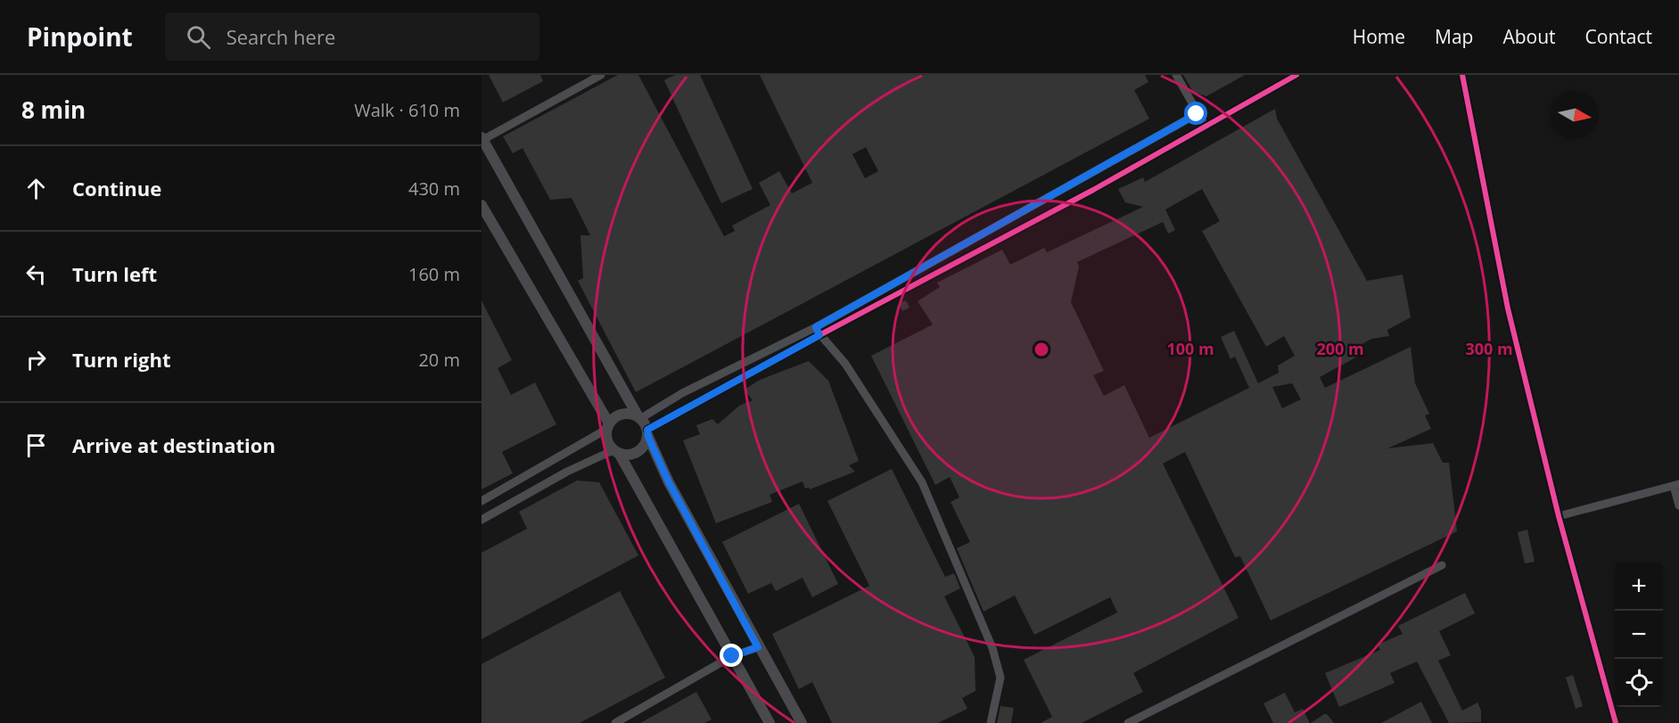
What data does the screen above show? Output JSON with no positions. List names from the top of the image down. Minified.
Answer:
{"north":"right","page":{"header":"Pinpoint","search":"Search here","nav":["Home","Map","About","Contact"],"heading":["8 min","Walk · 610 m"],"list":[["Continue","430 m"],["Turn left","160 m"],["Turn right","20 m"],"Arrive at destination"],"map_buttons":["+","−"]},"rings":["100 m","200 m","300 m"]}
